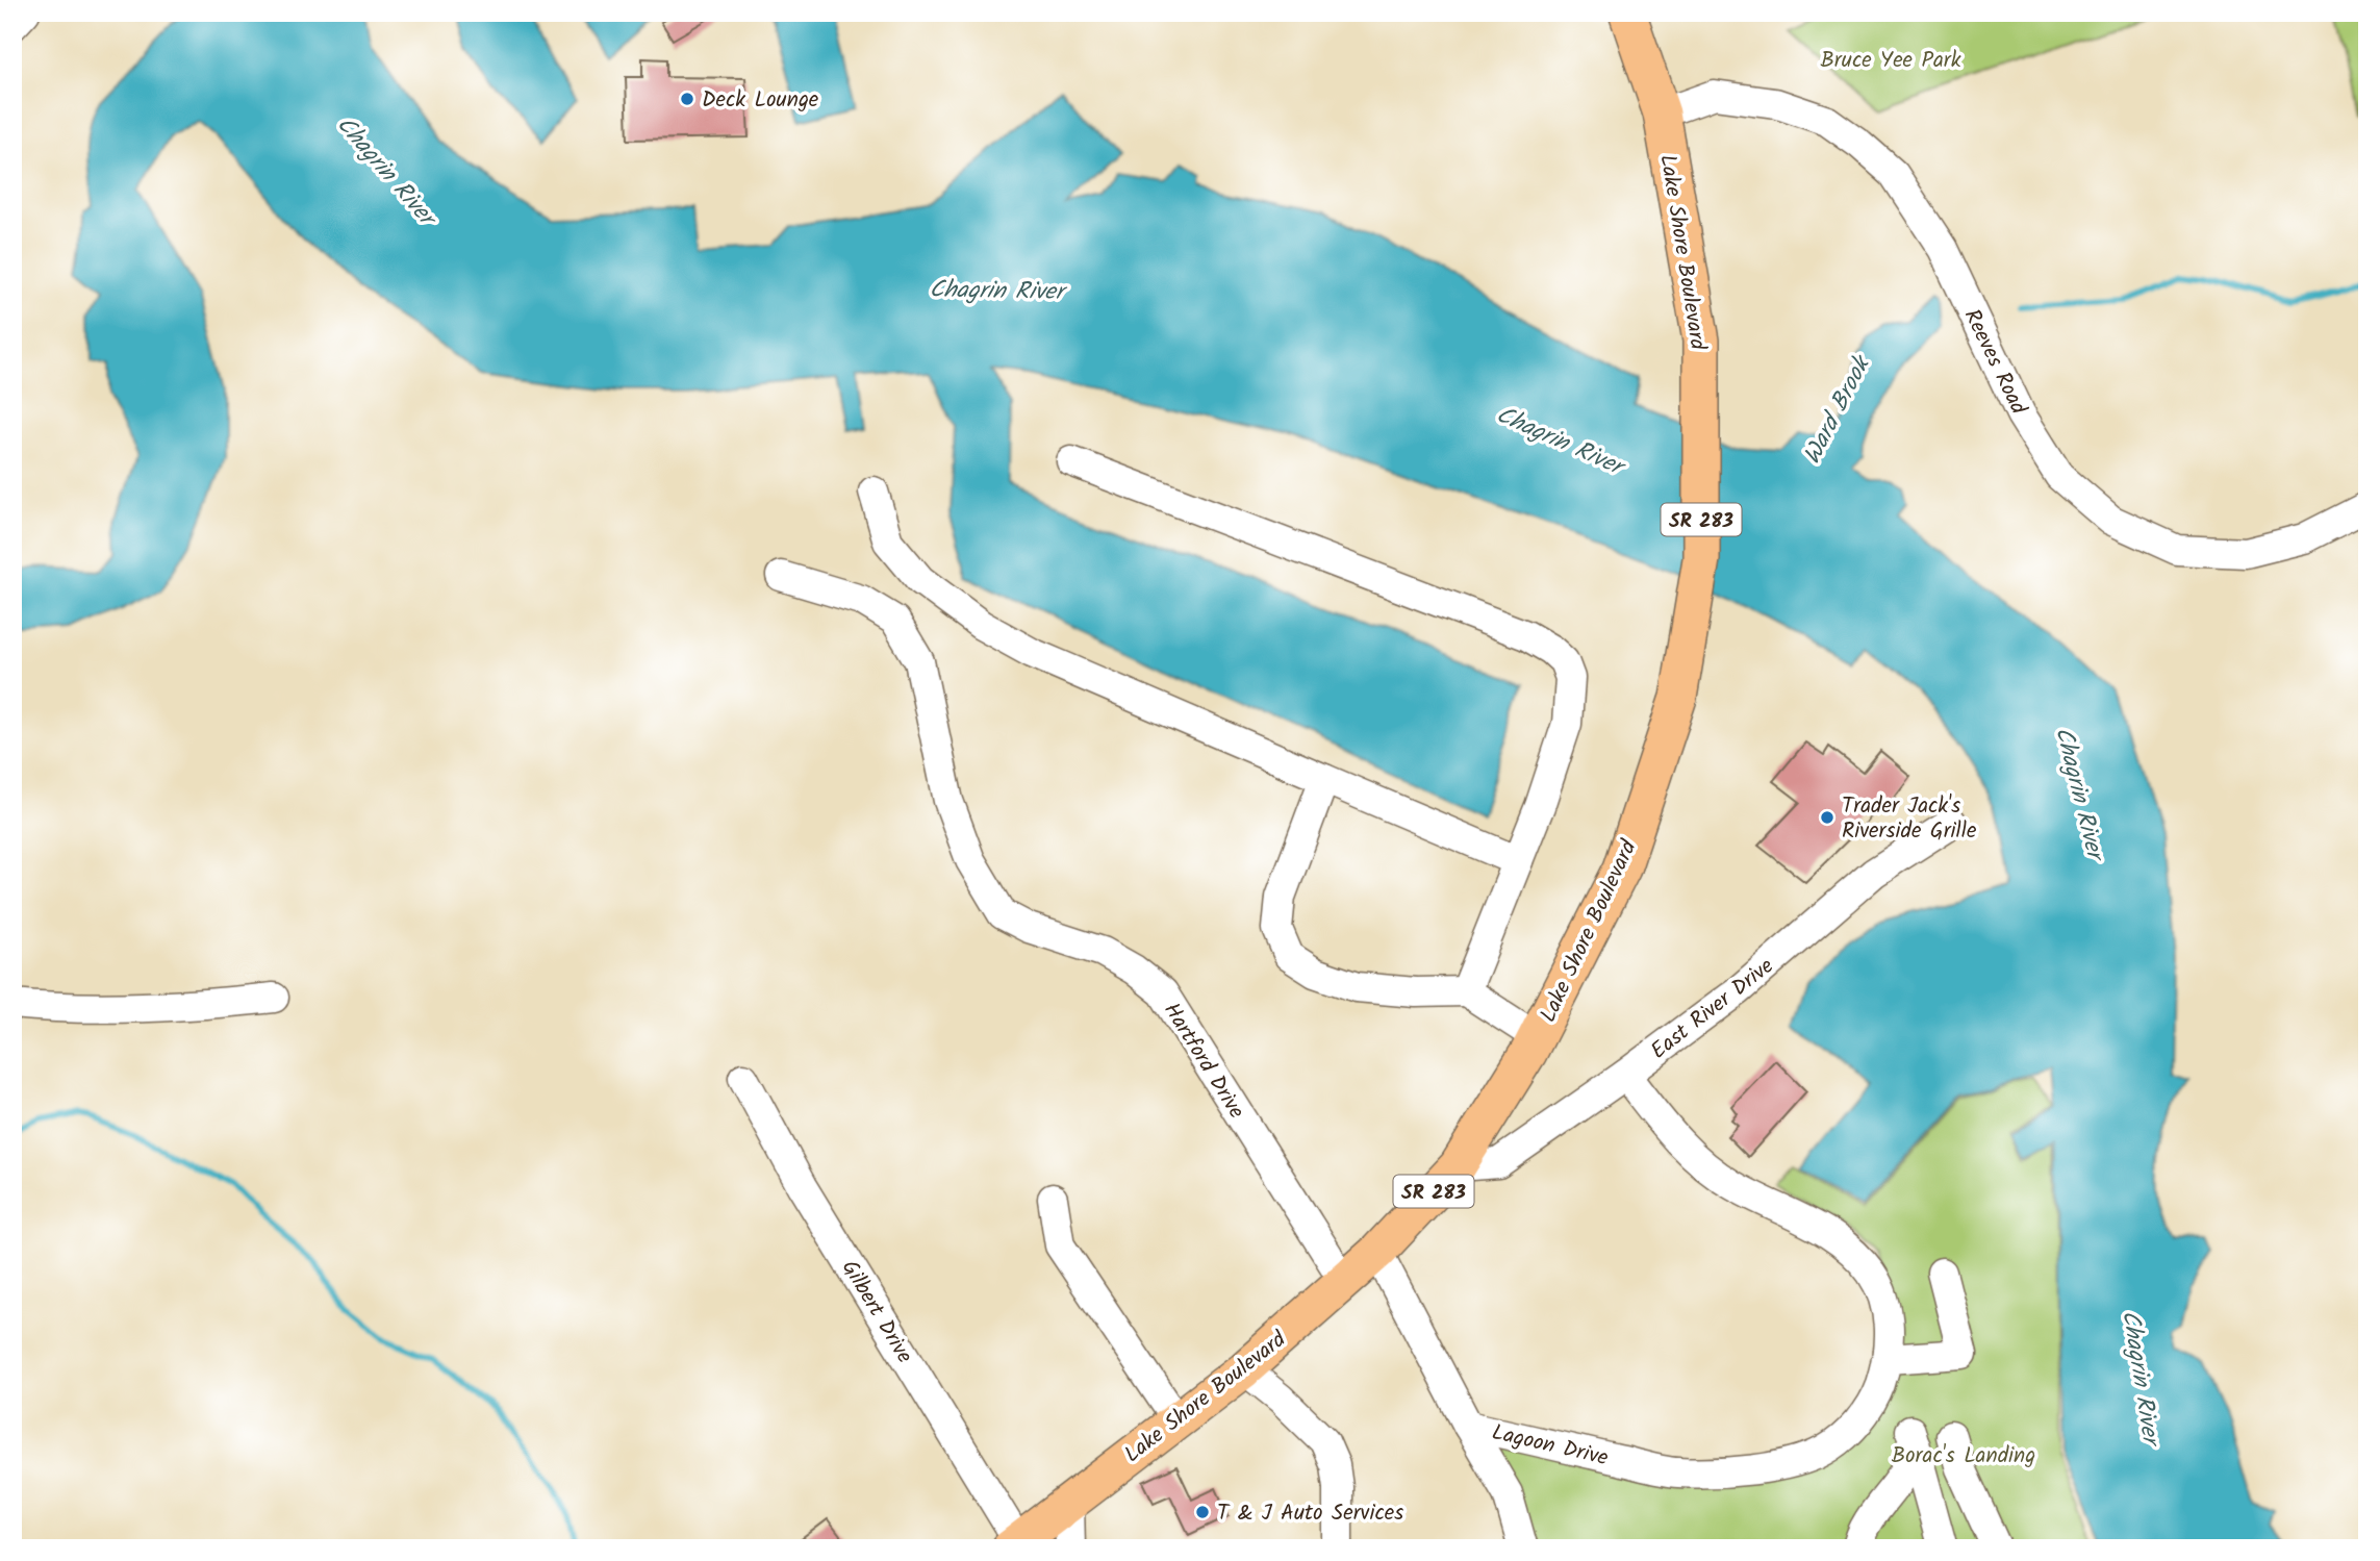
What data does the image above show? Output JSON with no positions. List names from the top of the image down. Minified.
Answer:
{"streets":{"main road":["Lake Shore Boulevard","SR 283"],"street":["Reeves Road","East River Drive","Hartford Drive","Gilbert Drive","Lagoon Drive"]},"crossings":[["Lake Shore Boulevard","Reeves Road"],["Lake Shore Boulevard","East River Drive"],["Lake Shore Boulevard","Hartford Drive"],["Lake Shore Boulevard","Gilbert Drive"],["Lake Shore Boulevard","Lagoon Drive"],["East River Drive","Lagoon Drive"]],"water":["Chagrin River","Ward Brook"],"parks":["Bruce Yee Park","Borac's Landing"],"places":["Deck Lounge","Trader Jack's Riverside Grille","T & J Auto Services"]}
